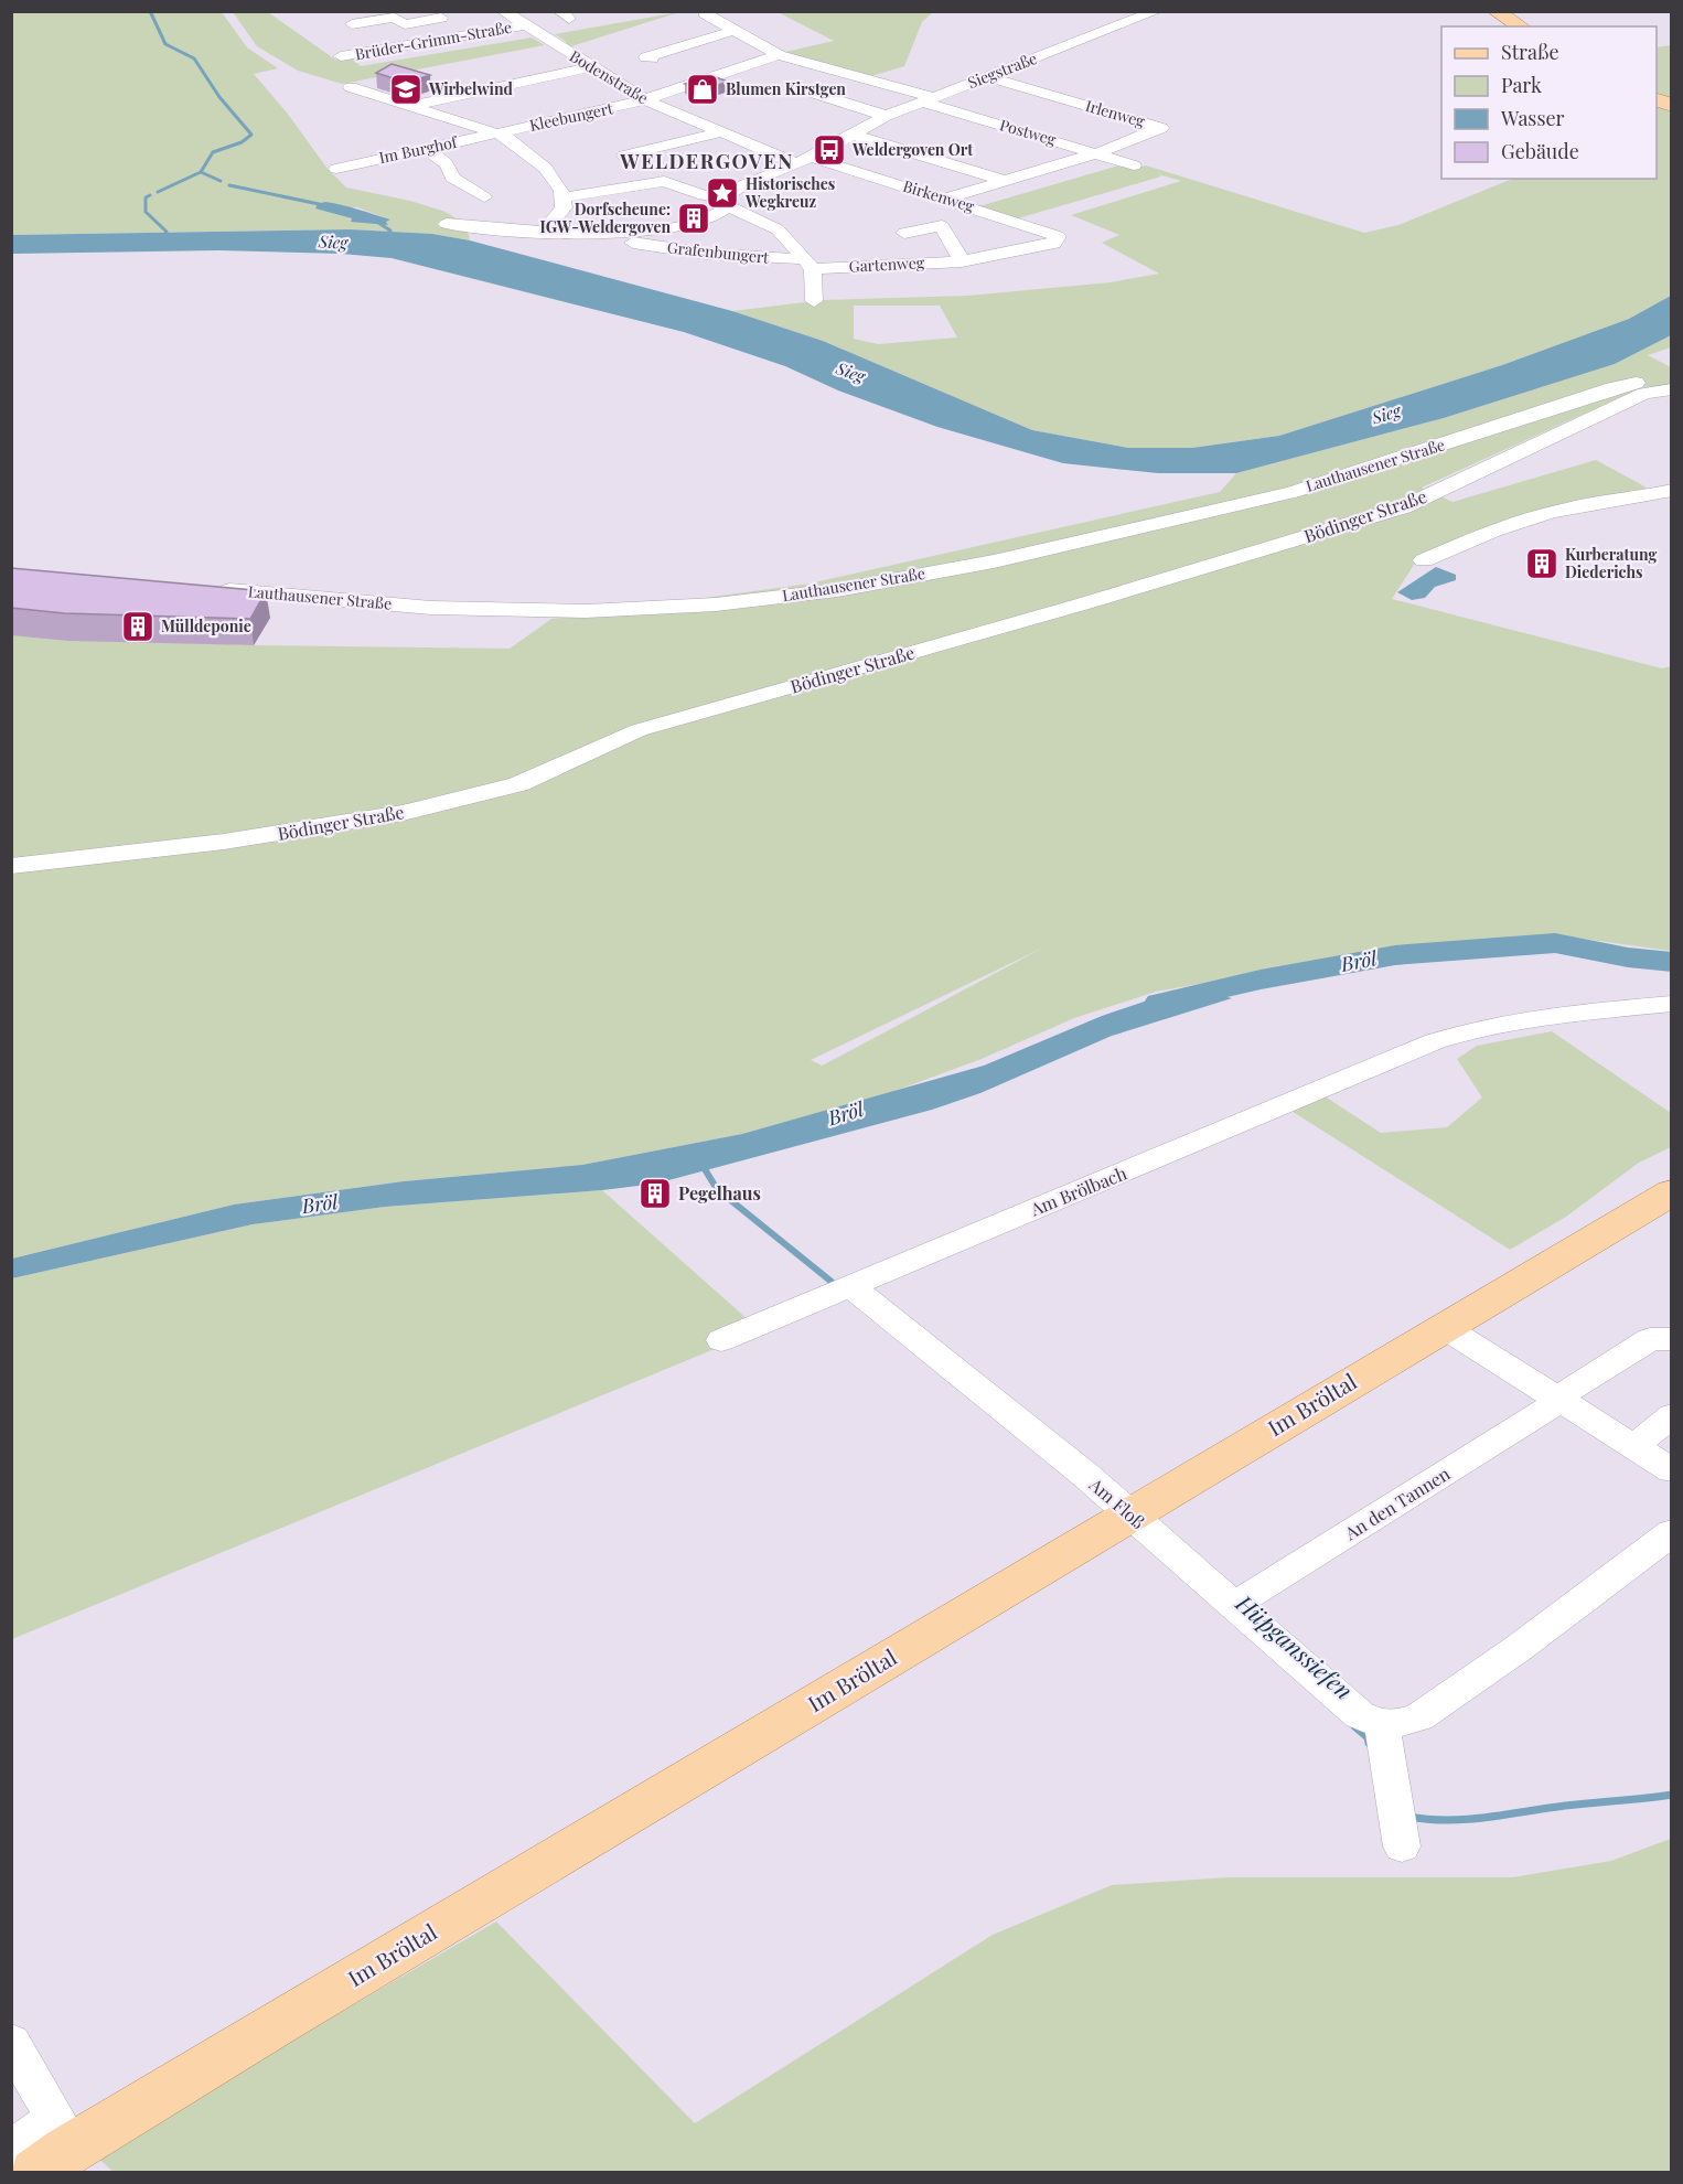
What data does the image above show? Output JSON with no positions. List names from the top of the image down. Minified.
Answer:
{"streets":{"main road":["Im Bröltal"],"street":["Brüder-Grimm-Straße","Siegstraße","Bodenstraße","Irlenweg","Kleebungert","Postweg","Im Burghof","Birkenweg","Grafenbungert","Gartenweg","Lauthausener Straße","Bödinger Straße","Am Brölbach","Am Floß","An den Tannen"]},"crossings":[["Brüder-Grimm-Straße","Bodenstraße"],["Siegstraße","Bodenstraße"],["Siegstraße","Irlenweg"],["Siegstraße","Postweg"],["Siegstraße","Birkenweg"],["Siegstraße","Grafenbungert"],["Bodenstraße","Kleebungert"],["Bodenstraße","Birkenweg"],["Irlenweg","Postweg"],["Irlenweg","Birkenweg"],["Kleebungert","Postweg"],["Kleebungert","Im Burghof"],["Birkenweg","Gartenweg"],["Grafenbungert","Gartenweg"],["Am Brölbach","Am Floß"],["Im Bröltal","Am Floß"],["Am Floß","An den Tannen"]],"districts":["WELDERGOVEN"],"water":["Sieg","Bröl","Hüpganssiefen"],"places":{"school or university":["Wirbelwind"],"shop":["Blumen Kirstgen"],"bus stop":["Weldergoven Ort"],"place":["Historisches Wegkreuz"],"building":["Dorfscheune: IGW-Weldergoven","Kurberatung Diederichs","Mülldeponie","Pegelhaus"]},"legend":["Straße","Park","Wasser","Gebäude"]}
